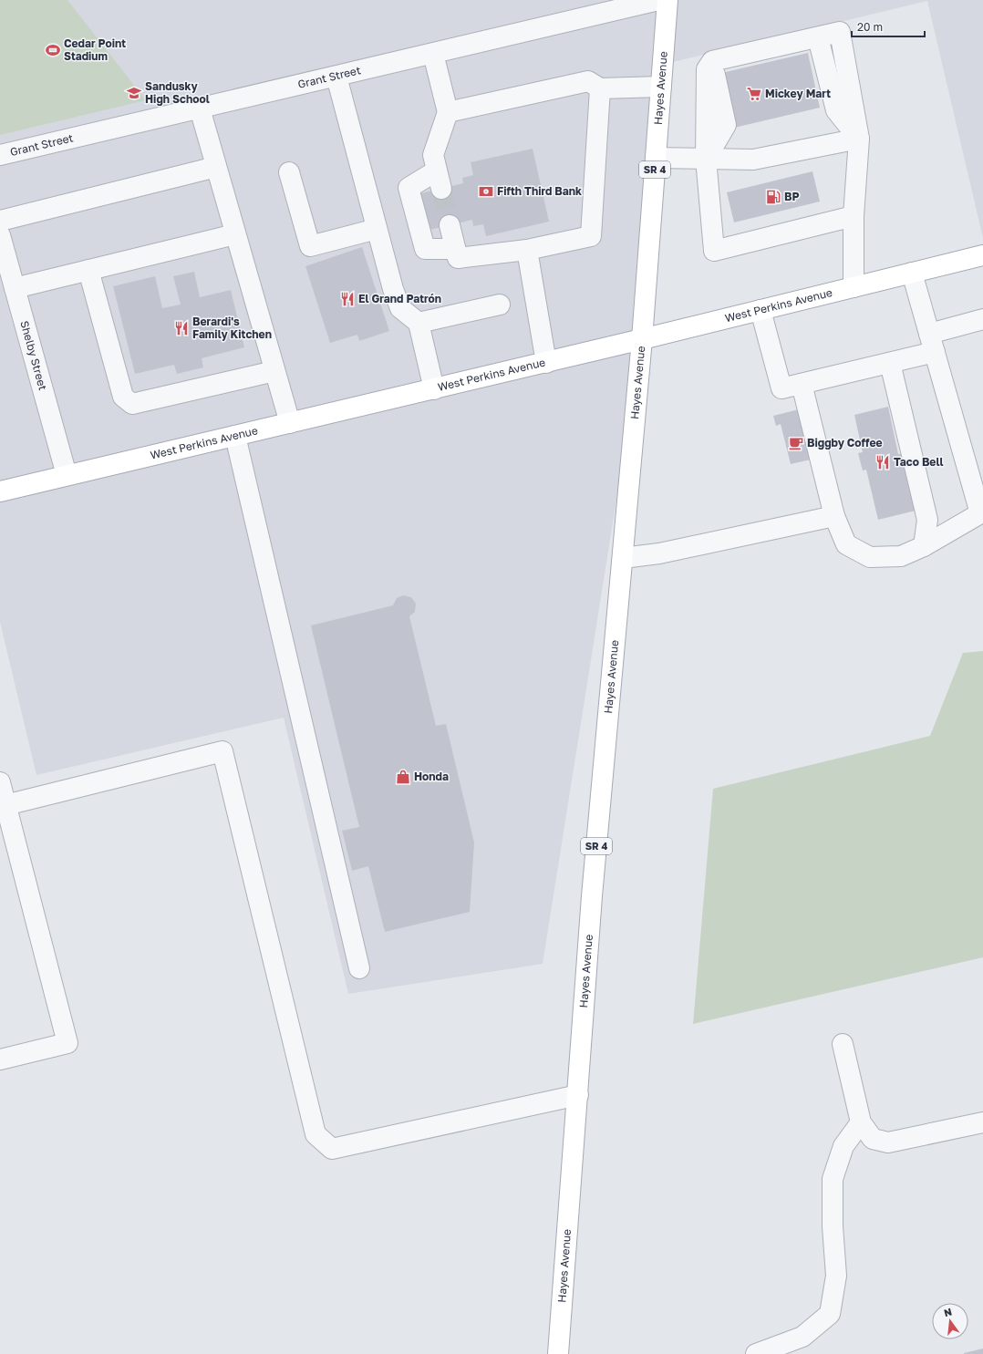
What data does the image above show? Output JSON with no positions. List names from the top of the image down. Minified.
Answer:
{"streets":{"main road":["Hayes Avenue","SR 4","West Perkins Avenue"],"street":["Grant Street","Shelby Street"]},"crossings":[["Hayes Avenue","West Perkins Avenue"],["West Perkins Avenue","Shelby Street"]],"places":{"sports":["Cedar Point Stadium"],"school or university":["Sandusky High School"],"supermarket":["Mickey Mart"],"bank":["Fifth Third Bank"],"fuel station":["BP"],"restaurant":["El Grand Patrón","Berardi's Family Kitchen","Taco Bell"],"cafe":["Biggby Coffee"],"shop":["Honda"]},"scale_bar":"20 m","north":"top"}
